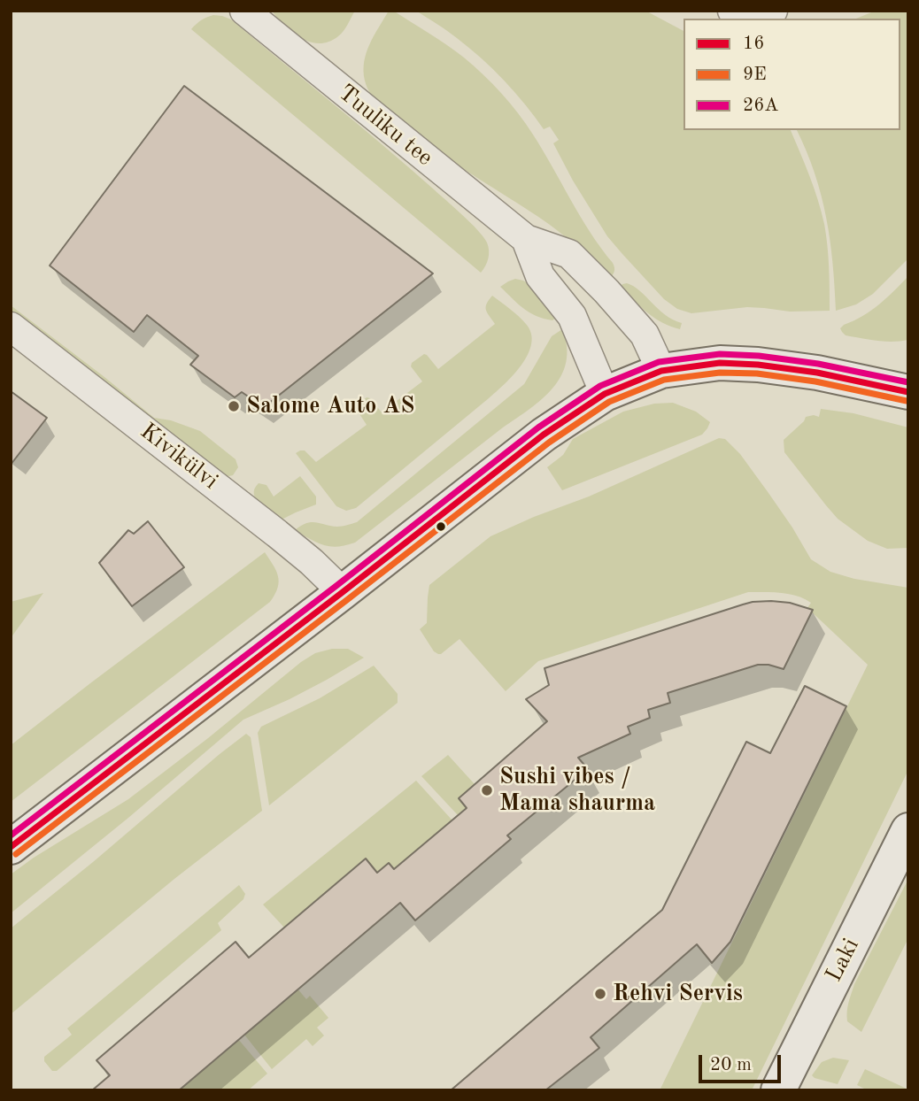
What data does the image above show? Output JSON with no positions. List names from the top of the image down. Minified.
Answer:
{"streets":{"main road":["Laki"],"street":["Tuuliku tee","Kivikülvi"]},"places":["Salome Auto AS","Sushi vibes / Mama shaurma","Rehvi Servis"],"lines":["transit line 26A","transit line 16","transit line 9E"],"legend":["16","9E","26A"],"scale_bar":"20 m"}
